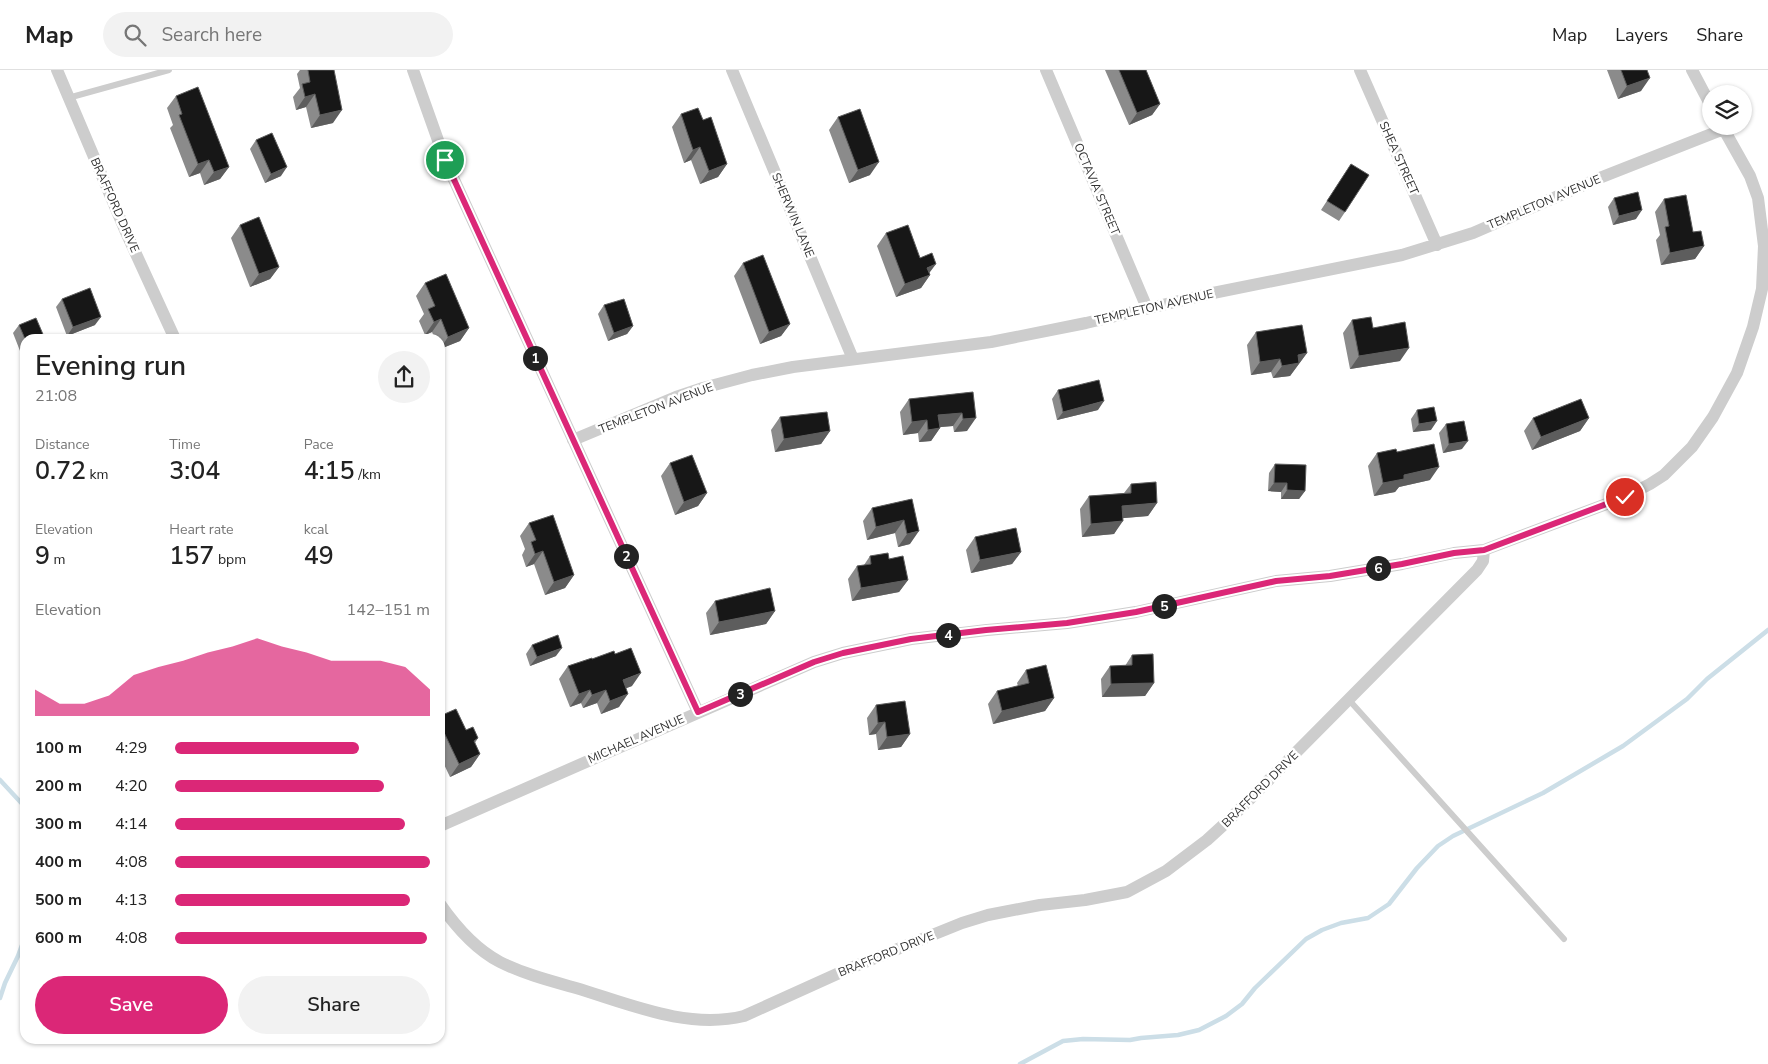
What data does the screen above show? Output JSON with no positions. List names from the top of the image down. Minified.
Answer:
{"streets":{"street":["SHEA STREET","OCTAVIA STREET","TEMPLETON AVENUE","BRAFFORD DRIVE","SHERWIN LANE","MICHAEL AVENUE"]},"crossings":[["SHEA STREET","TEMPLETON AVENUE"],["OCTAVIA STREET","TEMPLETON AVENUE"],["TEMPLETON AVENUE","SHERWIN LANE"],["BRAFFORD DRIVE","MICHAEL AVENUE"]],"page":{"header":"Map","search":"Search here","nav":["Map","Layers","Share"],"heading":["Evening run","21:08"],"pins":["1","2","6","5","4","3"],"stats":[["Distance","0.72 km"],["Time","3:04"],["Pace","4:15 /km"],["Elevation","9 m"],["Heart rate","157 bpm"],["kcal","49"]],"chart":["Elevation","142–151 m"],"list":[{"name":"100 m","note":"4:29"},{"name":"200 m","note":"4:20"},{"name":"300 m","note":"4:14"},{"name":"400 m","note":"4:08"},{"name":"500 m","note":"4:13"},{"name":"600 m","note":"4:08"}],"buttons":["Save","Share"]}}
